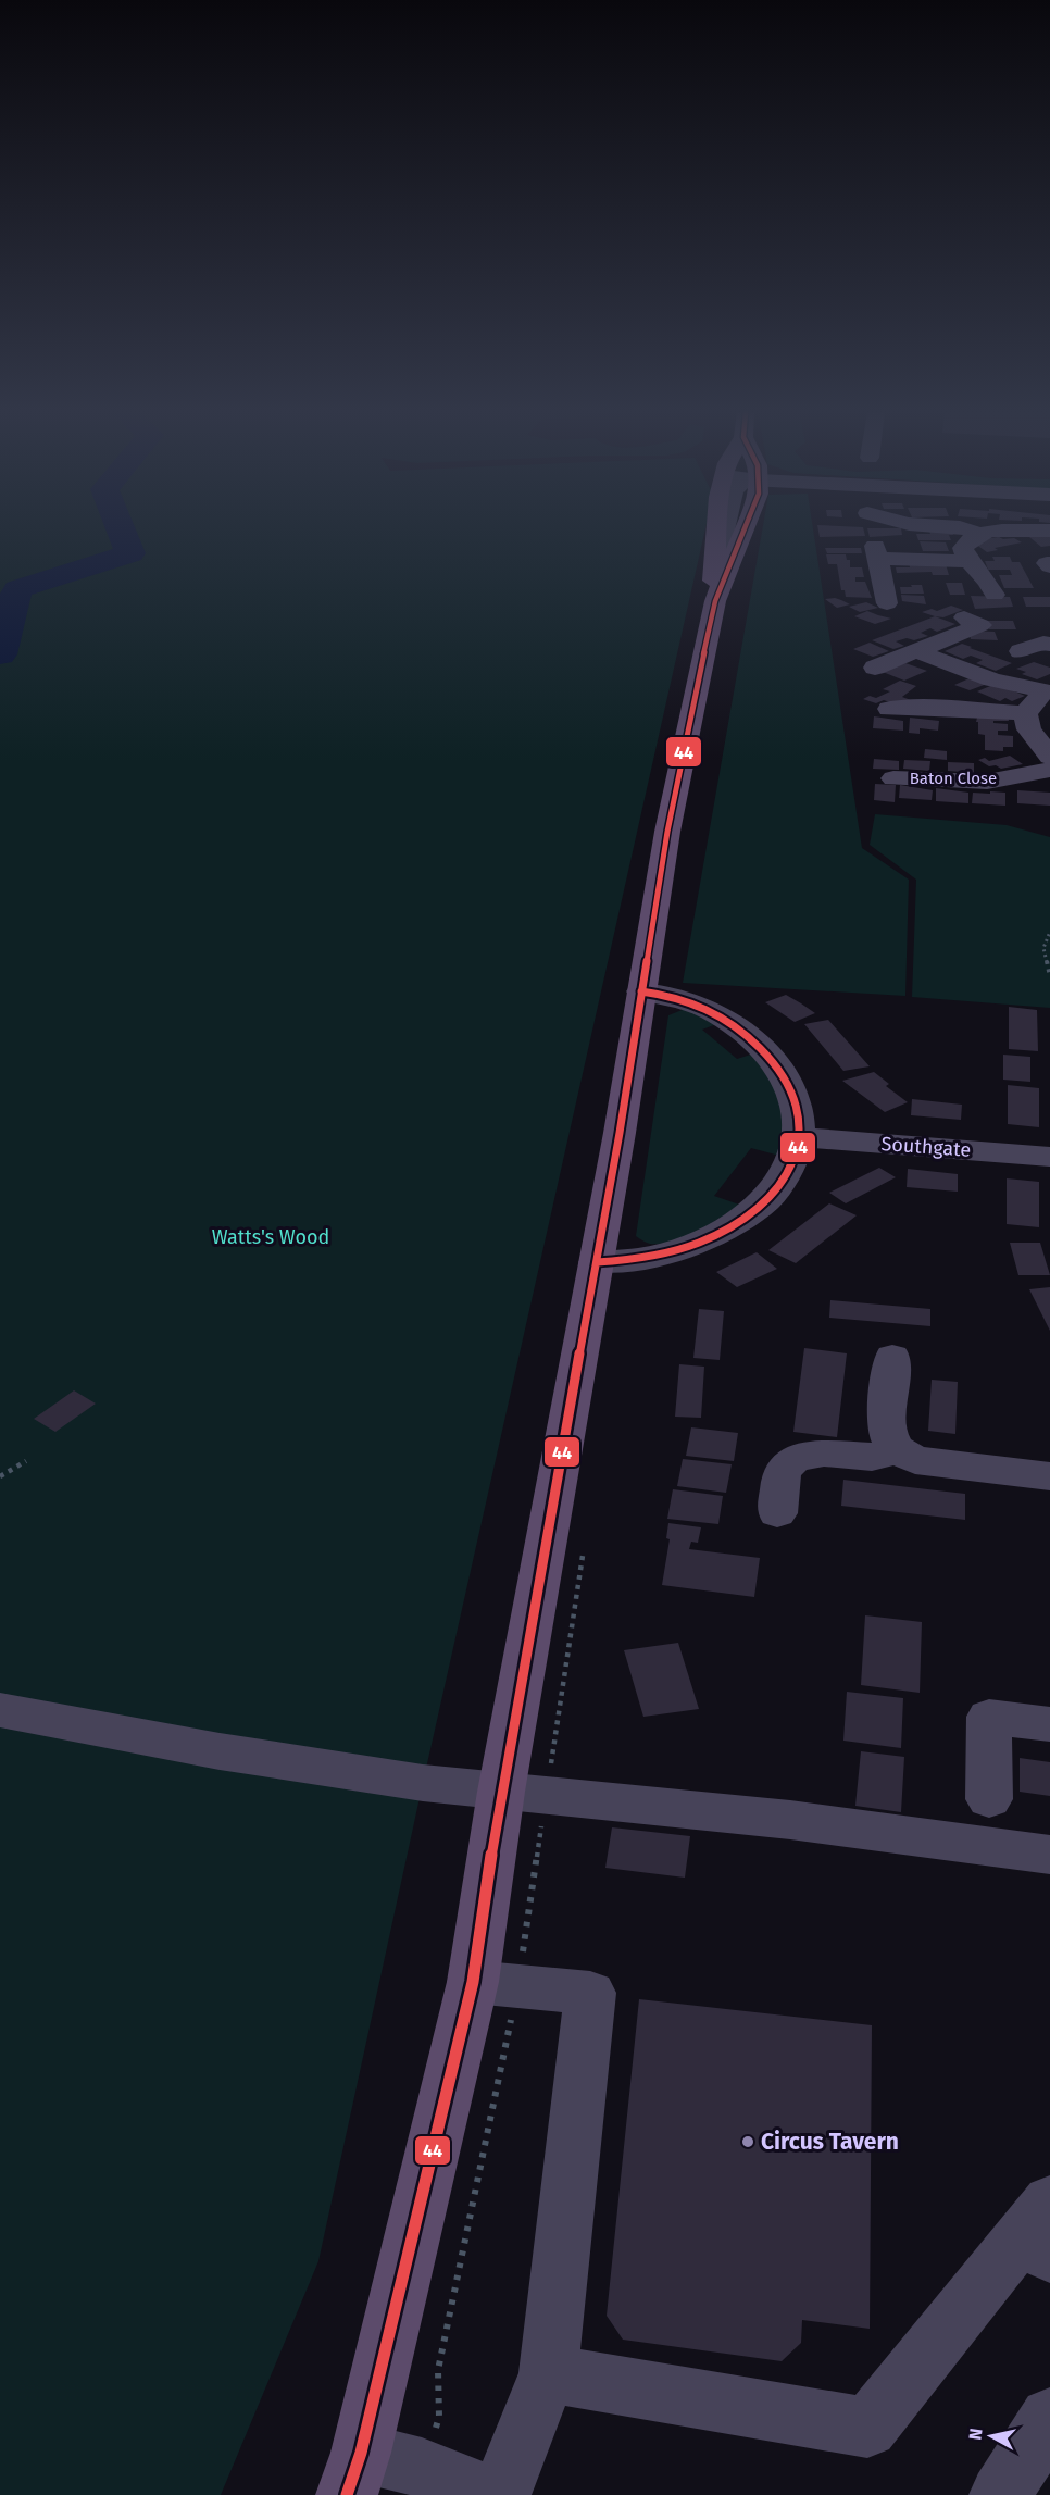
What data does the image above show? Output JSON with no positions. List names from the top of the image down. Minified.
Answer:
{"streets":{"street":["Baton Close","Southgate"]},"parks":["Watts's Wood"],"places":["Circus Tavern"],"lines":["transit line 44"],"north":"left"}
